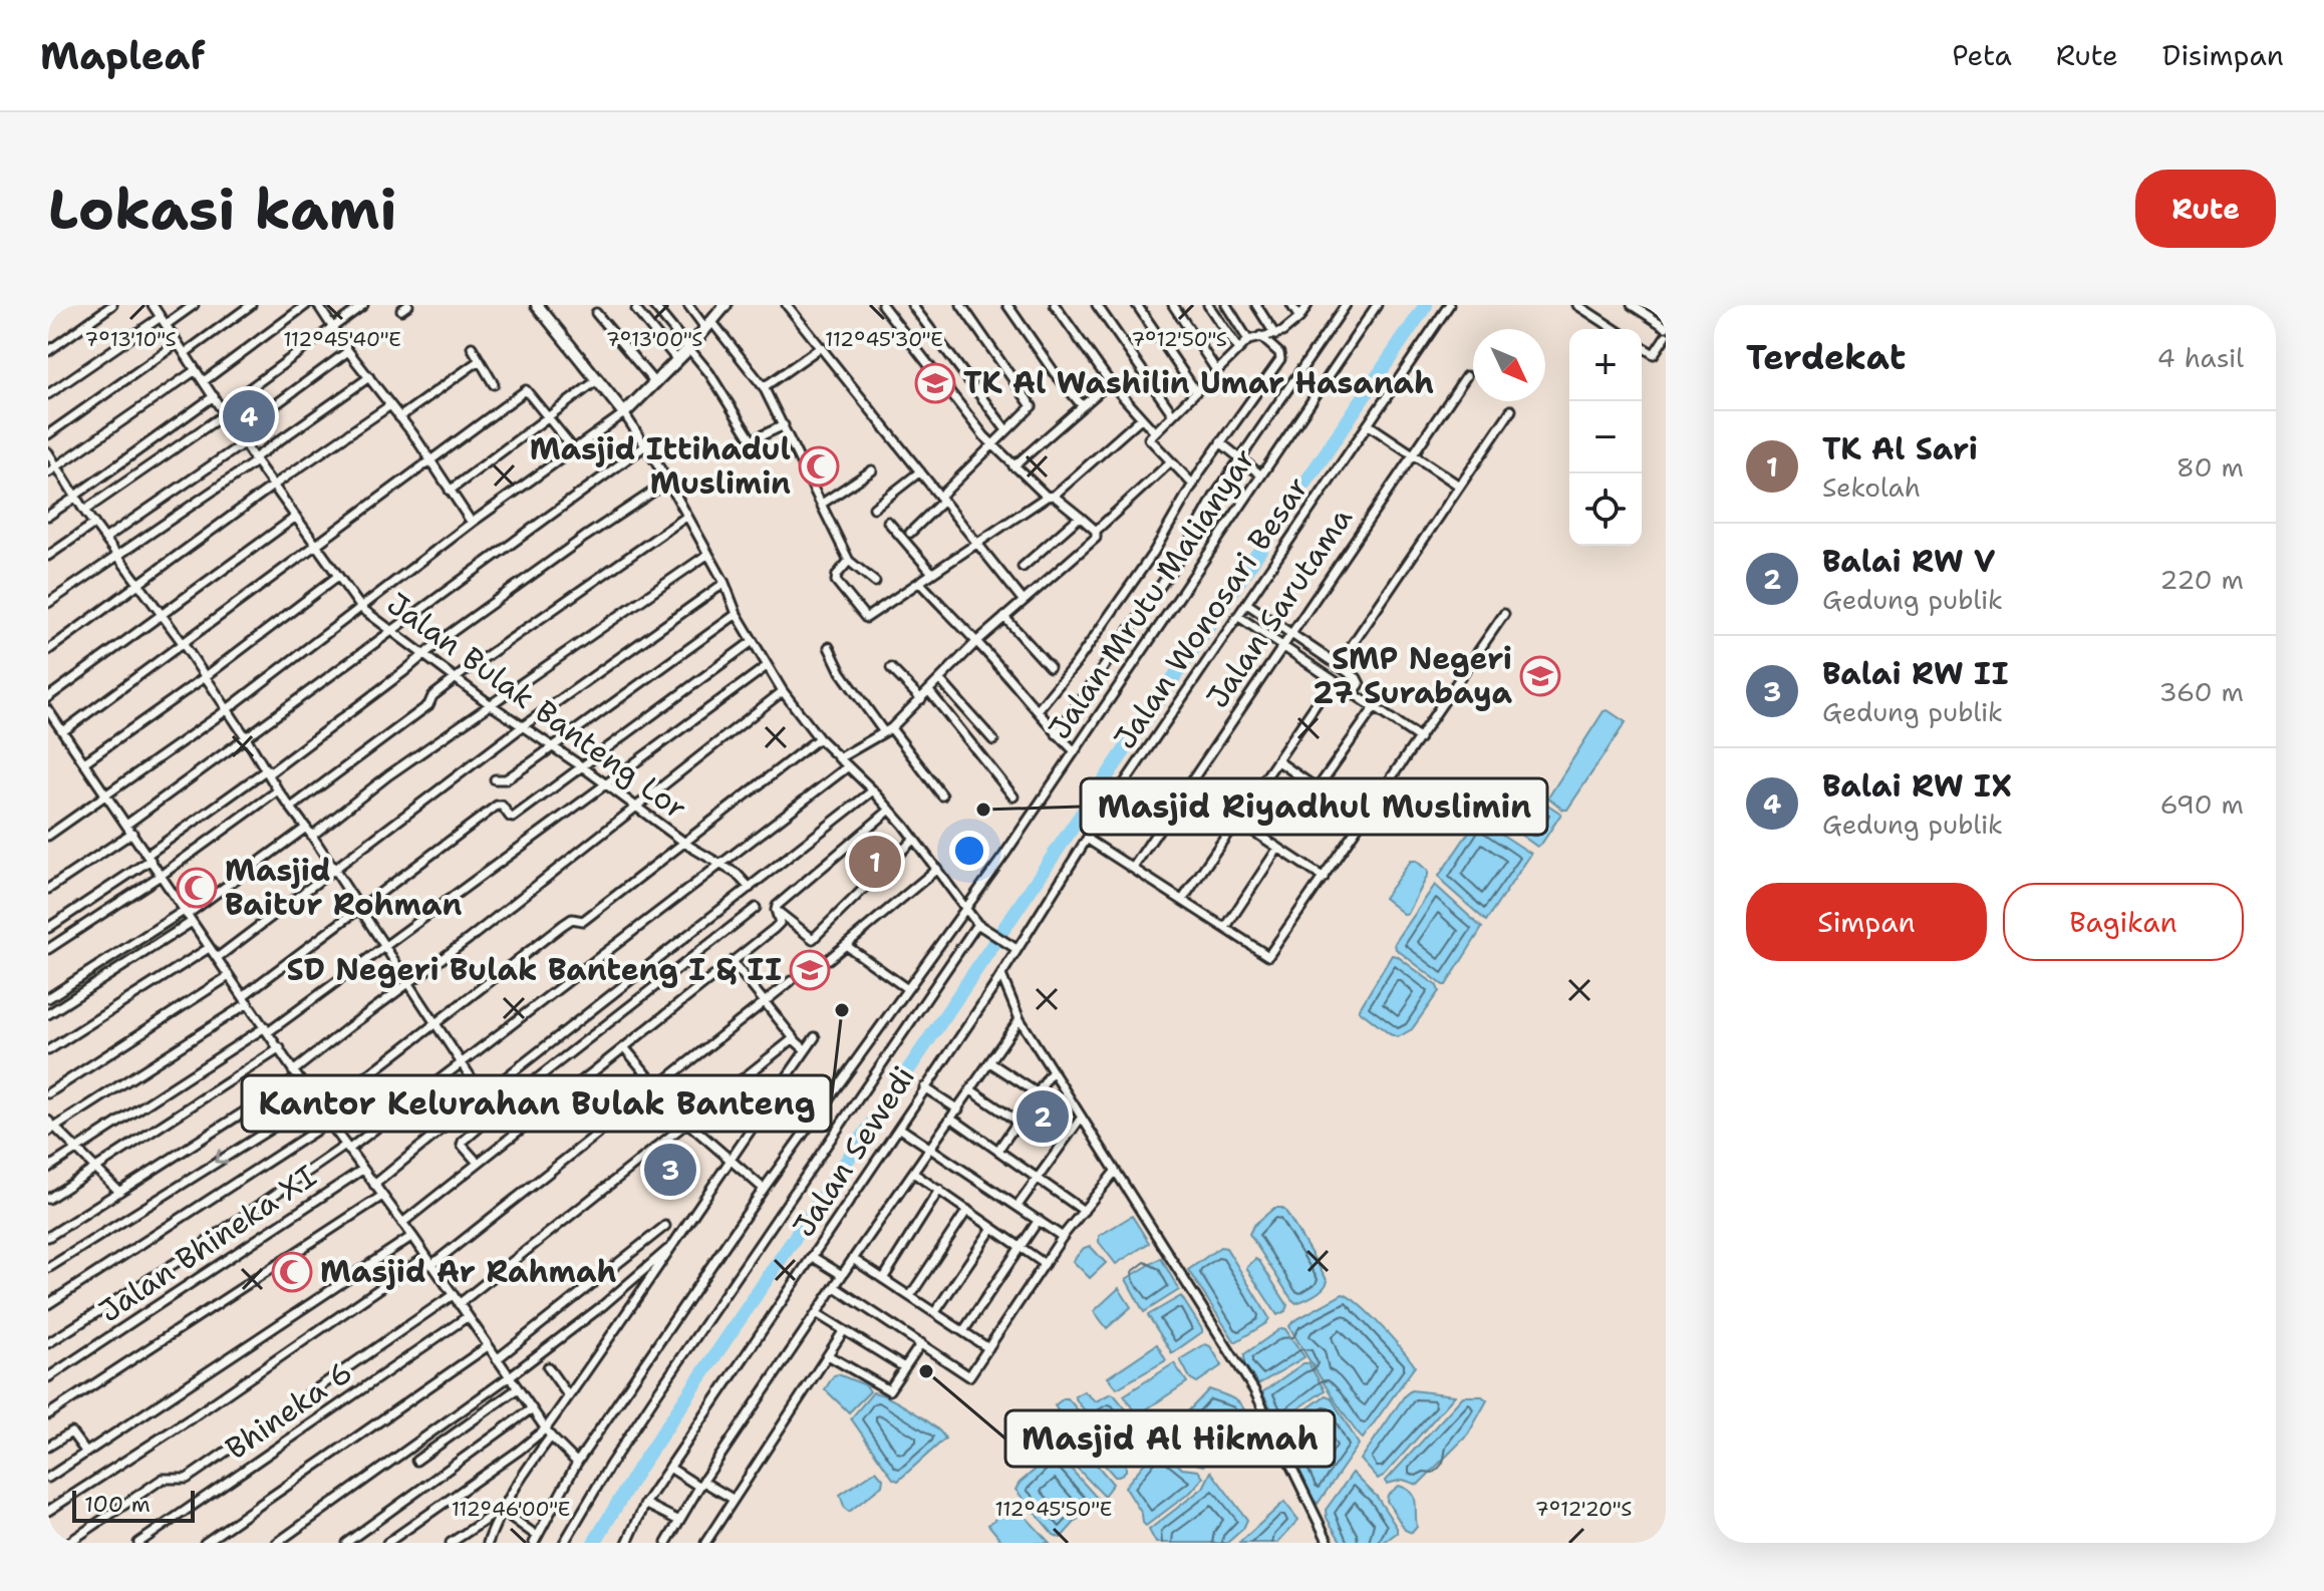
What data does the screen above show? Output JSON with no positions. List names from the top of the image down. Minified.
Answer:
{"streets":{"street":["Jalan Mrutu Malianyar","Jalan Sarutama","Jalan Wonosari Besar","Jalan Bulak Banteng Lor","Jalan Sewedi","Jalan Bhineka XI","Bhineka 6"]},"crossings":[["Jalan Wonosari Besar","Jalan Sewedi"]],"places":{"school or university":["TK Al Washilin Umar Hasanah","SMP Negeri 27 Surabaya","SD Negeri Bulak Banteng I & II"],"mosque":["Masjid Ittihadul Muslimin","Masjid Baitur Rohman","Masjid Ar Rahmah"],"other":["Masjid Riyadhul Muslimin","Kantor Kelurahan Bulak Banteng","Masjid Al Hikmah"]},"scale_bar":"100 m","north":"bottom right","page":{"header":"Mapleaf","nav":["Peta","Rute","Disimpan"],"buttons":["Rute",["Simpan","Bagikan"]],"title":"Lokasi kami","heading":["Terdekat","4 hasil"],"map_buttons":["+","−"],"pins":["4","1","2","3"],"list":[{"mark":"1","name":"TK Al Sari","note":"Sekolah","value":"80 m"},{"mark":"2","name":"Balai RW V","note":"Gedung publik","value":"220 m"},{"mark":"3","name":"Balai RW II","note":"Gedung publik","value":"360 m"},{"mark":"4","name":"Balai RW IX","note":"Gedung publik","value":"690 m"}],"scale":"100 m"},"coordinates":["112°45'30\"E","112°45'40\"E","7°13'10\"S","7°13'00\"S","7°12'50\"S","7°12'20\"S","112°46'00\"E","112°45'50\"E"]}
